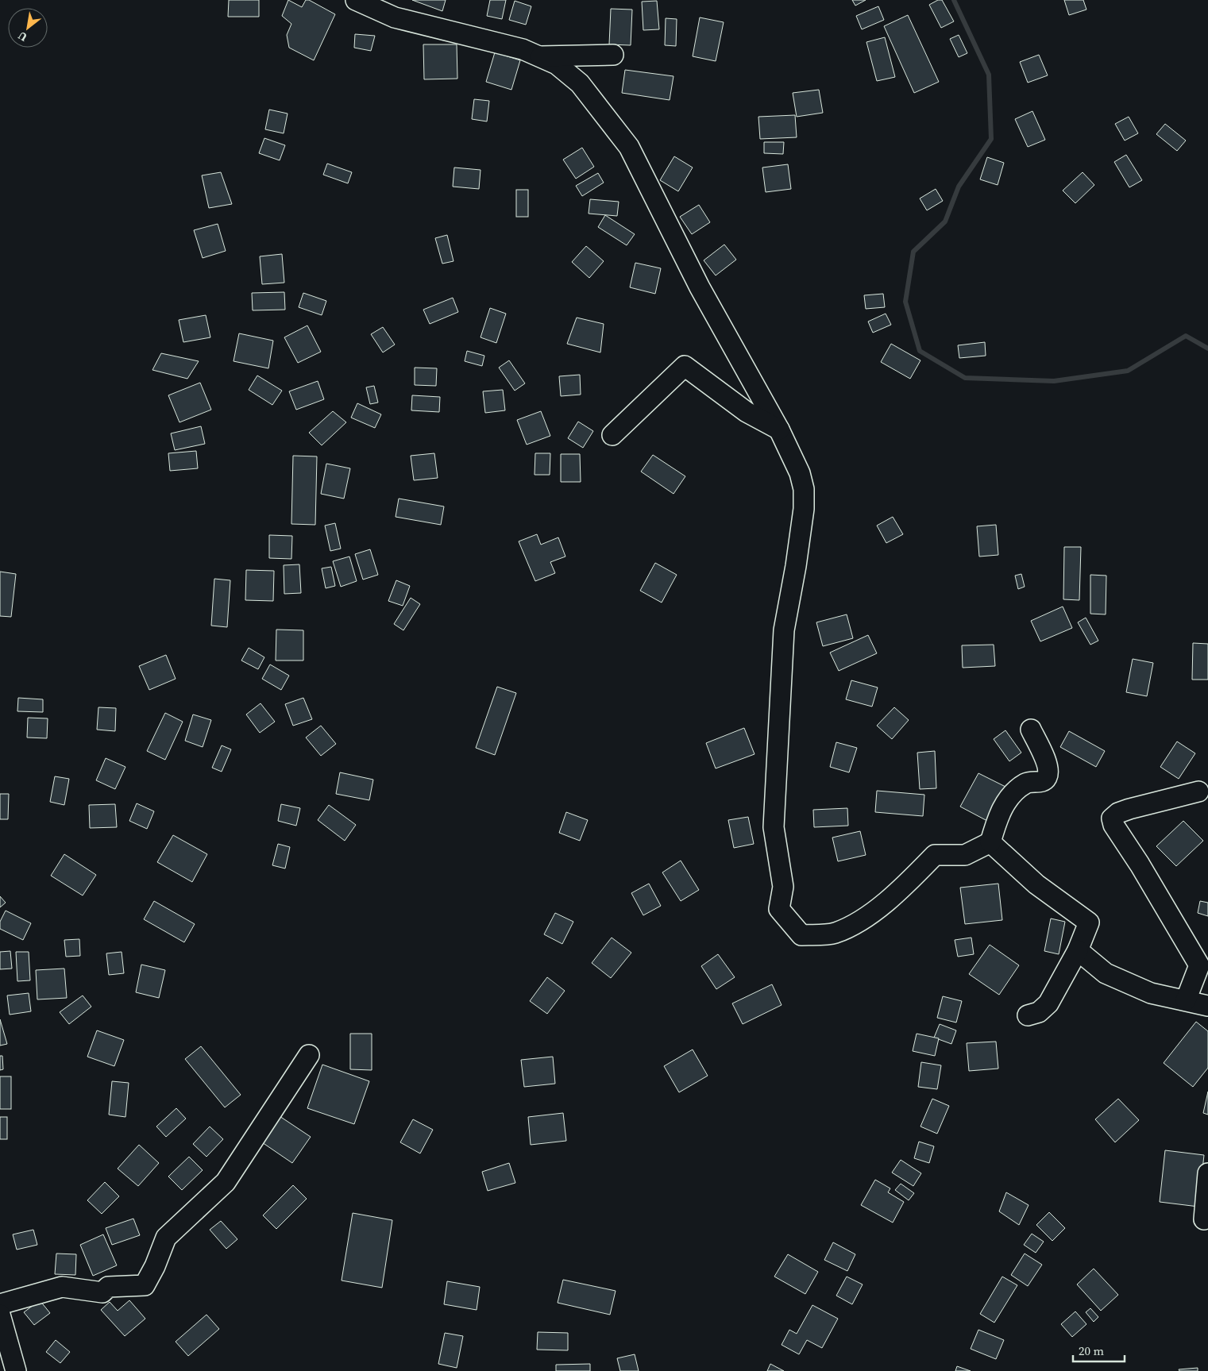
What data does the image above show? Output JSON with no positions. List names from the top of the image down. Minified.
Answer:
{"scale_bar":"20 m","north":"bottom left"}
